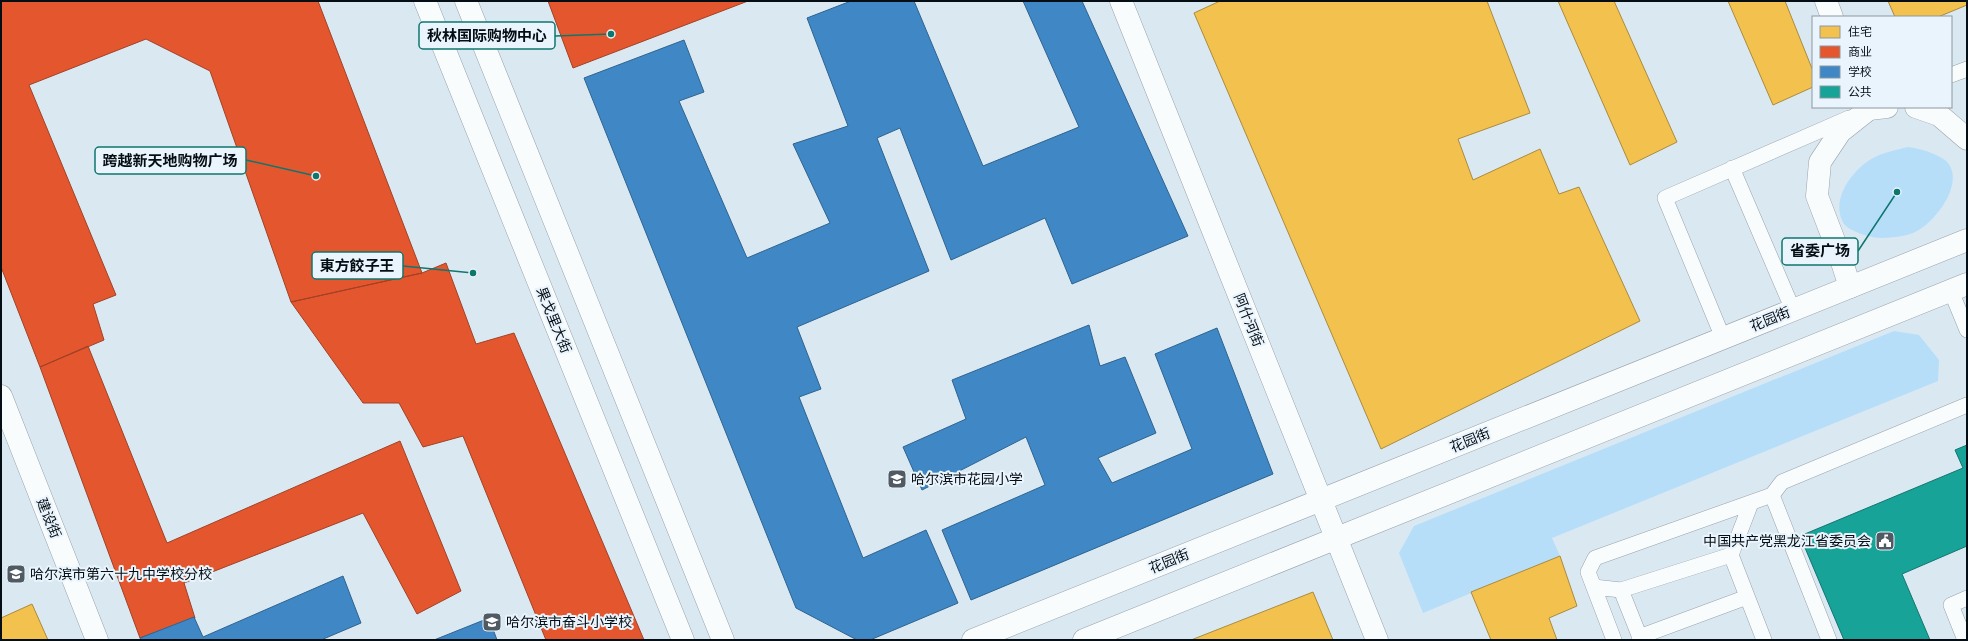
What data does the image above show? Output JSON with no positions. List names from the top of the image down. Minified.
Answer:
{"streets":{"main road":["花园街","果戈里大街","阿什河街","建设街"]},"crossings":[["花园街","阿什河街"]],"places":{"other":["秋林国际购物中心","跨越新天地购物广场","省委广场","東方餃子王"],"school or university":["哈尔滨市花园小学","哈尔滨市第六十九中学校分校","哈尔滨市奋斗小学校"],"public building":["中国共产党黑龙江省委员会"]},"legend":["住宅","商业","学校","公共"]}
